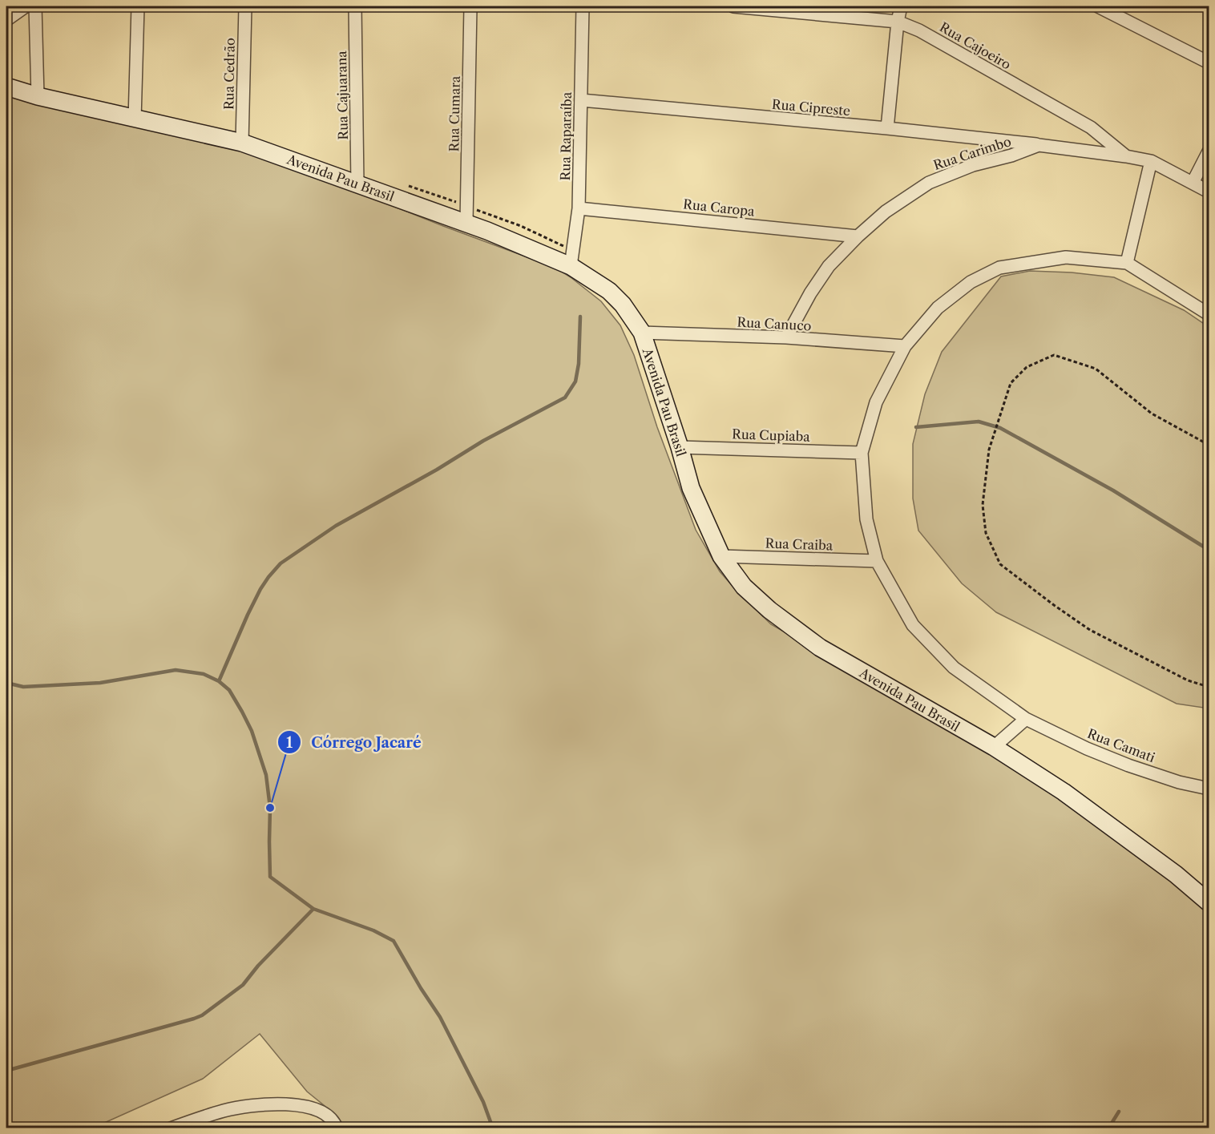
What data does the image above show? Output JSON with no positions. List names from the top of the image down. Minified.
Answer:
{"streets":{"main road":["Avenida Pau Brasil"],"street":["Rua Cajoeiro","Rua Cedrão","Rua Cajuarana","Rua Cipreste","Rua Cumara","Rua Raparaíba","Rua Carimbo","Rua Caropa","Rua Canuco","Rua Cupiaba","Rua Craiba","Rua Camati"]},"crossings":[["Rua Cedrão","Avenida Pau Brasil"],["Rua Cajuarana","Avenida Pau Brasil"],["Rua Cipreste","Rua Raparaíba"],["Rua Cipreste","Rua Carimbo"],["Rua Cumara","Avenida Pau Brasil"],["Rua Raparaíba","Avenida Pau Brasil"],["Rua Raparaíba","Rua Caropa"],["Rua Carimbo","Rua Caropa"],["Rua Carimbo","Rua Canuco"],["Avenida Pau Brasil","Rua Canuco"],["Avenida Pau Brasil","Rua Cupiaba"],["Avenida Pau Brasil","Rua Craiba"],["Rua Cupiaba","Rua Camati"],["Rua Craiba","Rua Camati"]],"places":["Córrego Jacaré"]}
